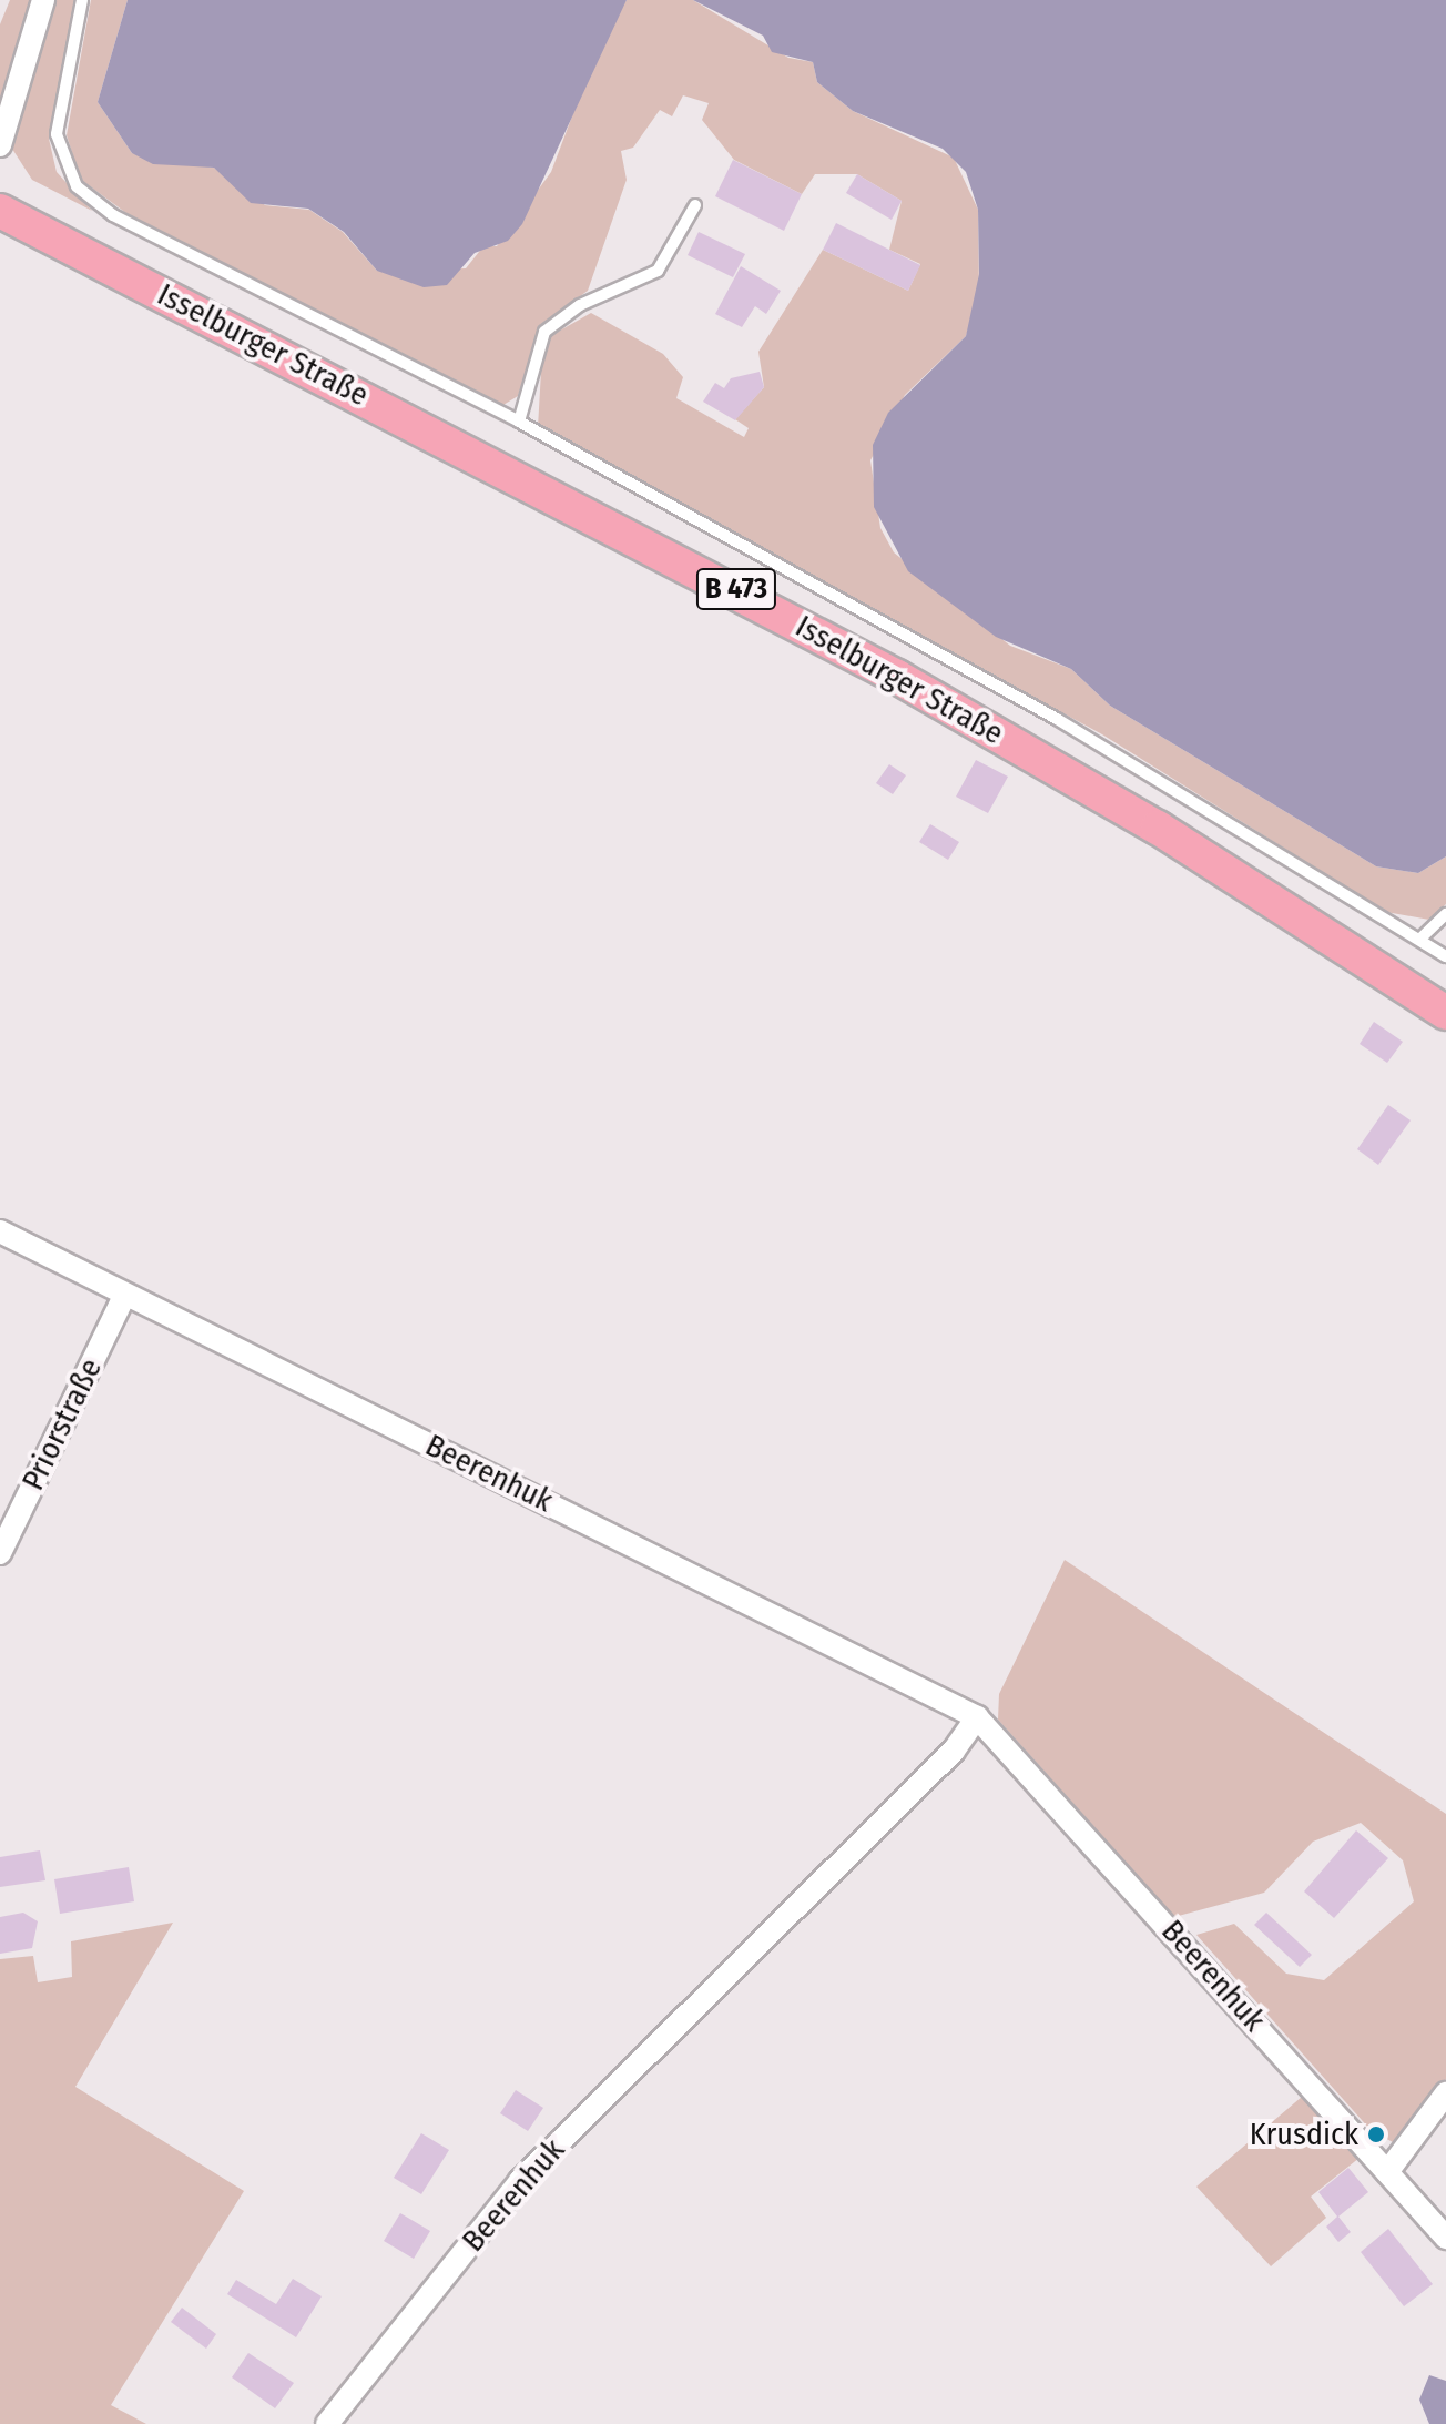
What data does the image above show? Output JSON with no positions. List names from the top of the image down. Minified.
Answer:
{"streets":{"main road":["Isselburger Straße","B 473"],"street":["Priorstraße","Beerenhuk"]},"crossings":[["Priorstraße","Beerenhuk"]],"places":["Krusdick"]}
